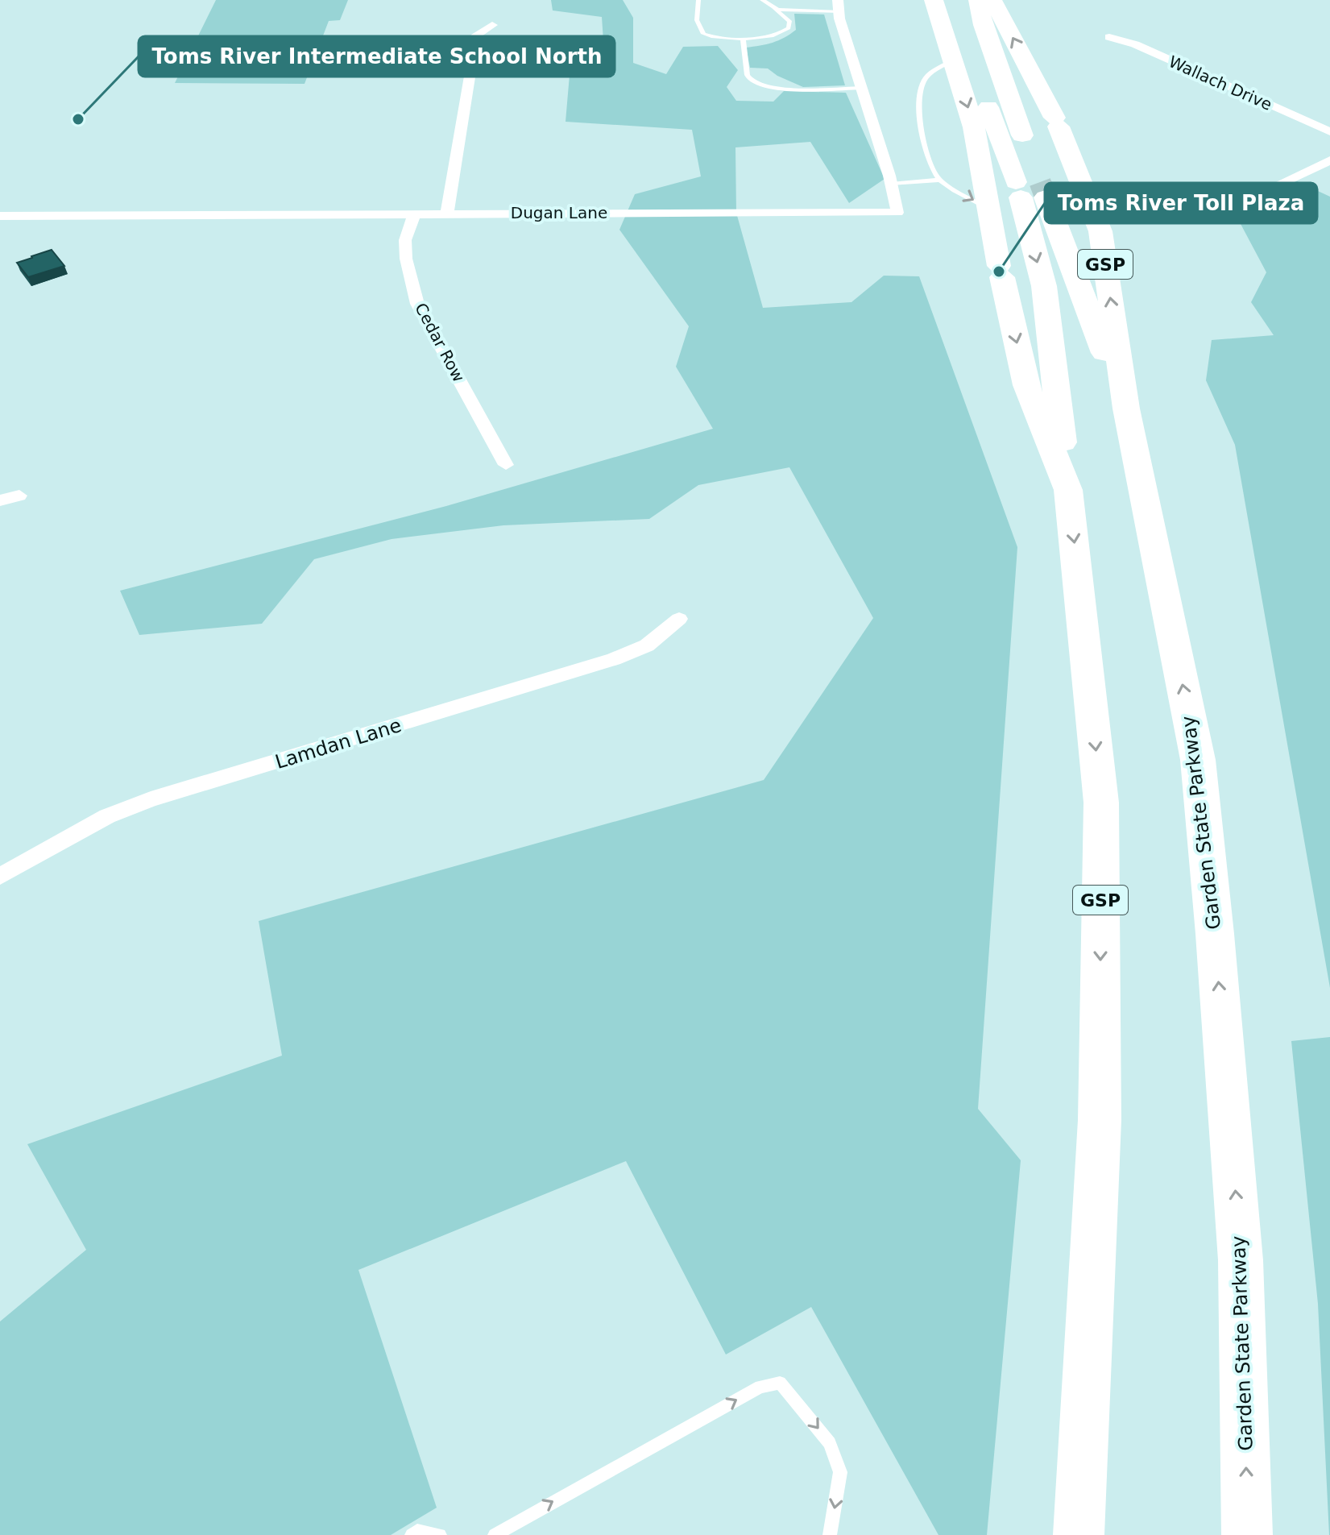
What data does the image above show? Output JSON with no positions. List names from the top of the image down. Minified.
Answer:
{"streets":{"highway":["GSP","Garden State Parkway"],"street":["Wallach Drive","Dugan Lane","Cedar Row","Lamdan Lane"]},"crossings":[["Dugan Lane","Cedar Row"]],"places":["Toms River Intermediate School North","Toms River Toll Plaza"]}
